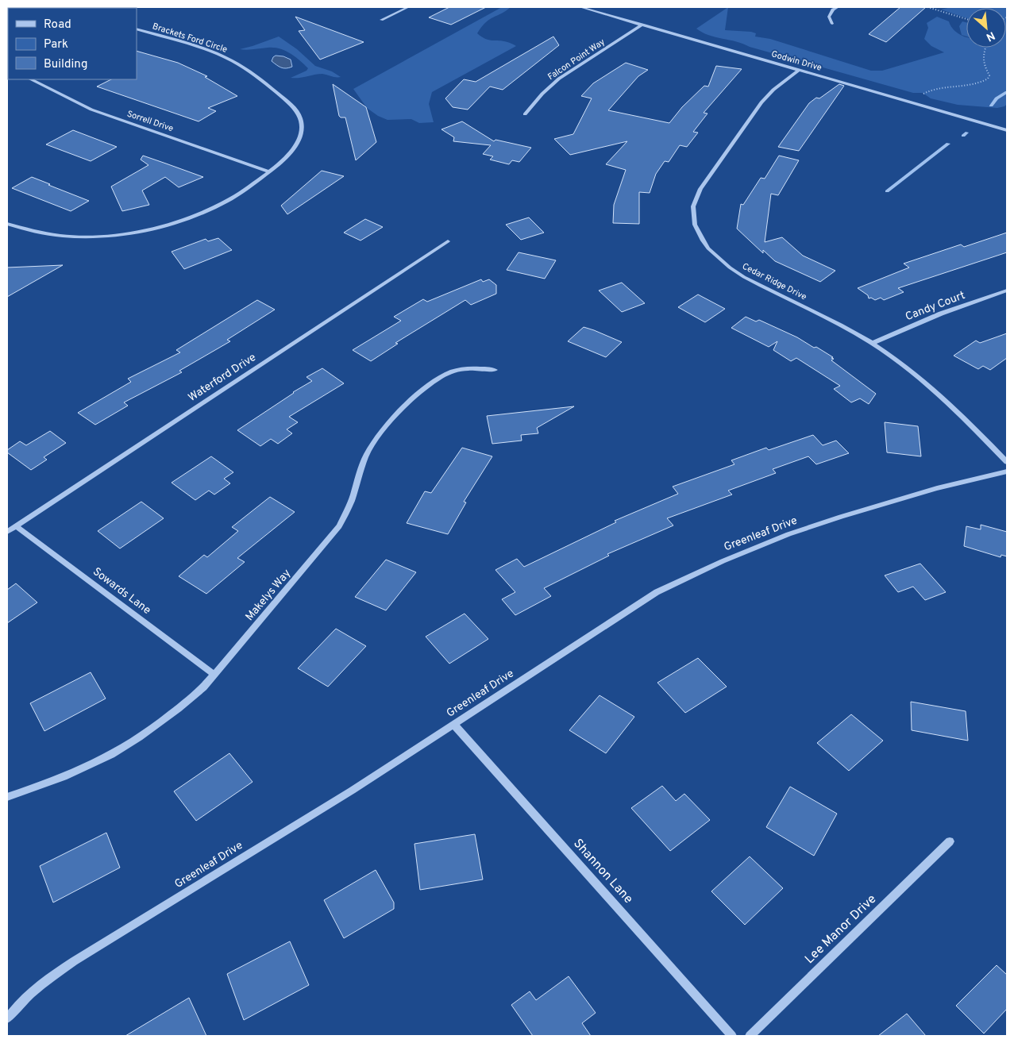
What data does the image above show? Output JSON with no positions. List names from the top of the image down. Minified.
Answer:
{"streets":{"street":["Brackets Ford Circle","Falcon Point Way","Godwin Drive","Sorrell Drive","Cedar Ridge Drive","Candy Court","Waterford Drive","Greenleaf Drive","Sowards Lane","Makelys Way","Shannon Lane","Lee Manor Drive"]},"crossings":[["Brackets Ford Circle","Sorrell Drive"],["Falcon Point Way","Godwin Drive"],["Godwin Drive","Cedar Ridge Drive"],["Cedar Ridge Drive","Candy Court"],["Waterford Drive","Sowards Lane"],["Greenleaf Drive","Shannon Lane"],["Sowards Lane","Makelys Way"]],"legend":["Road","Park","Building"],"north":"bottom right"}
